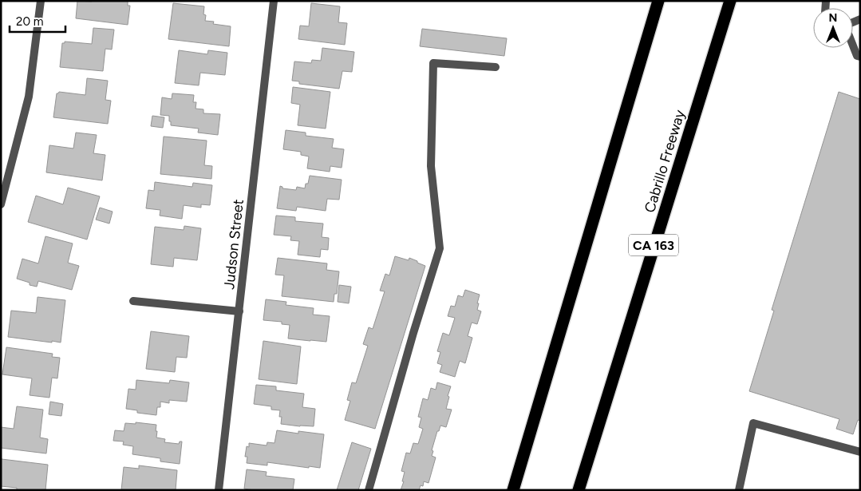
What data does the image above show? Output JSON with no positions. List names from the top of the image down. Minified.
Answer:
{"streets":{"highway":["Cabrillo Freeway","CA 163"],"street":["Judson Street"]},"scale_bar":"20 m","north":"top"}
